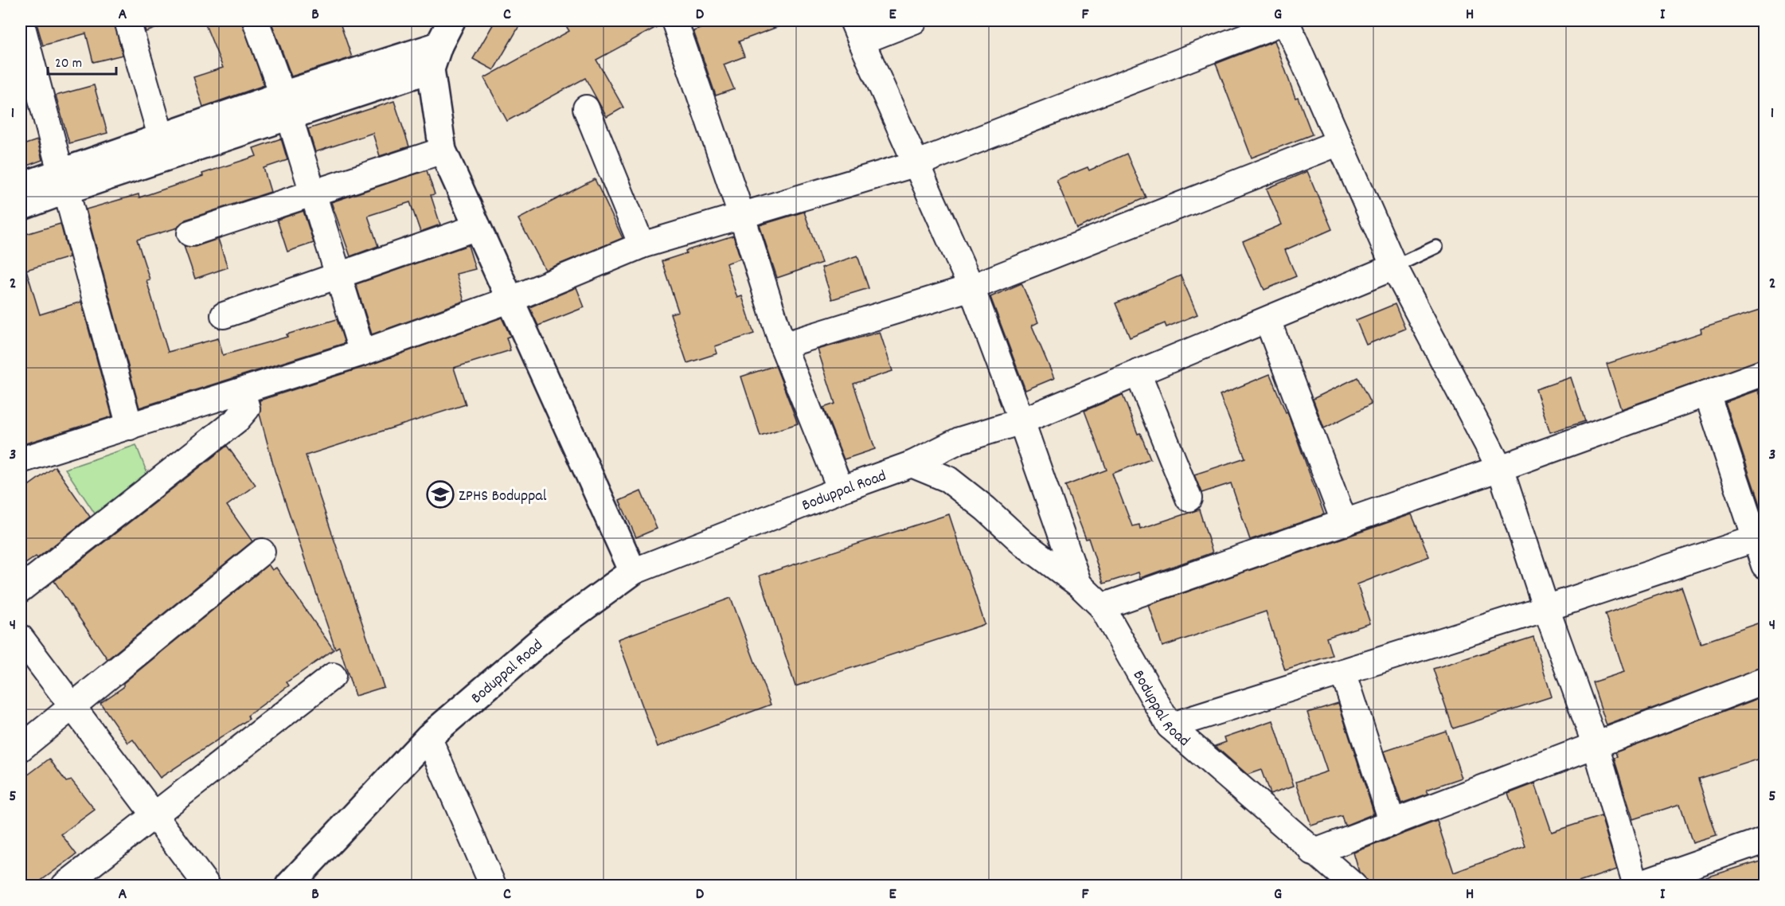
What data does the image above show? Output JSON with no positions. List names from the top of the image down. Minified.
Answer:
{"streets":{"street":["Boduppal Road"]},"places":{"school or university":["ZPHS Boduppal"]},"scale_bar":"20 m","grid":{"columns":["A","B","C","D","E","F","G","H","I"],"rows":["1","2","3","4","5"]}}
